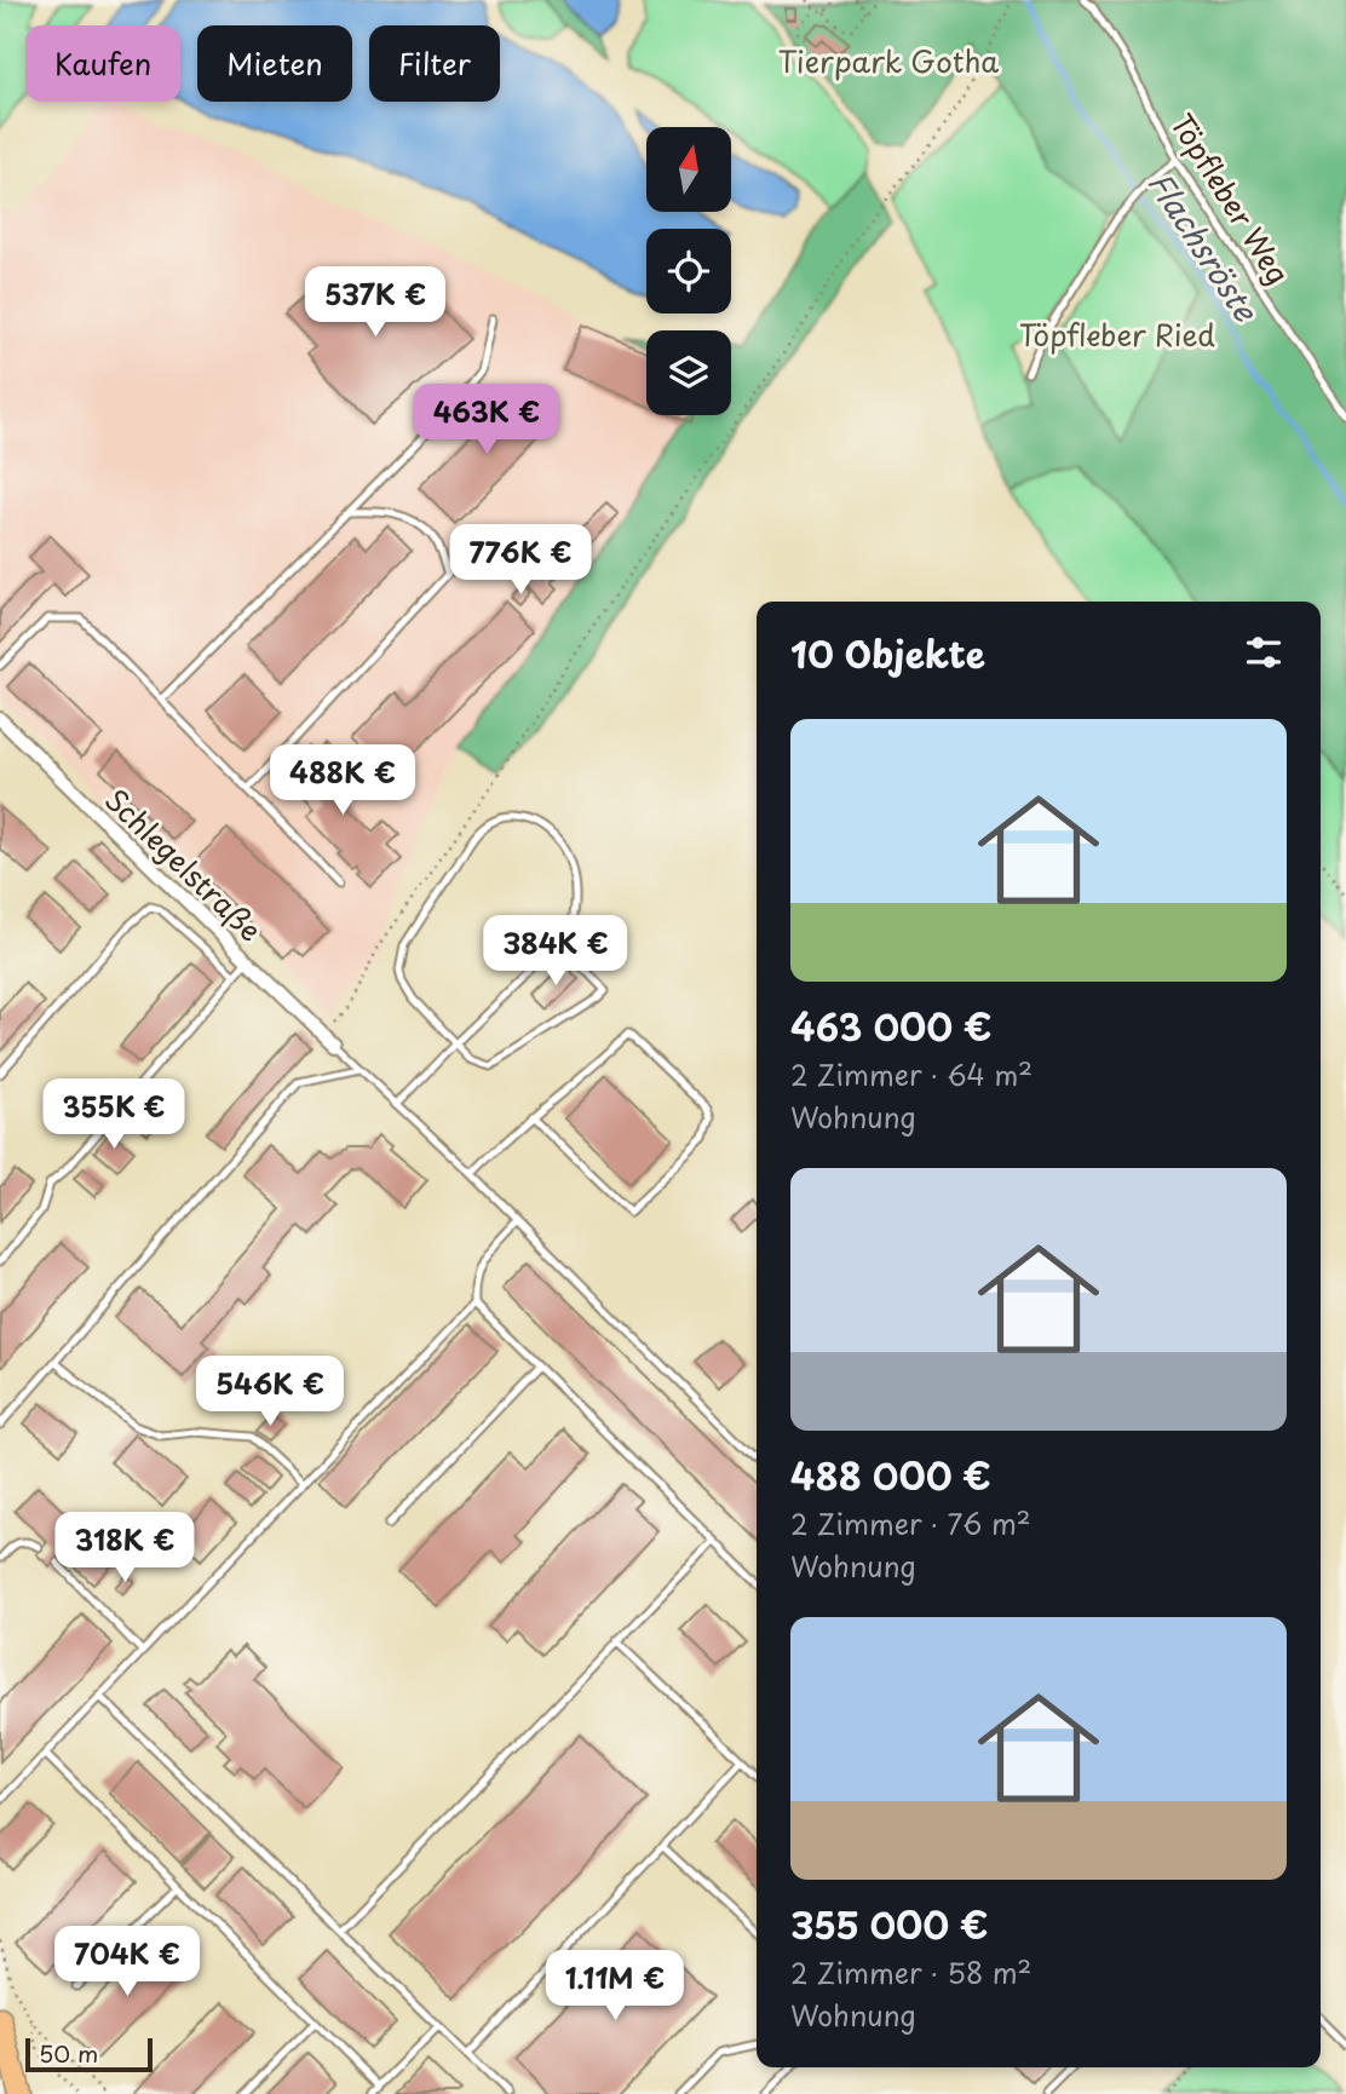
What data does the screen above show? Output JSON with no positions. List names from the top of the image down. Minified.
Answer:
{"streets":{"street":["Schlegelstraße"],"lane":["Töpfleber Weg"]},"water":["Flachsröste"],"parks":["Tierpark Gotha","Töpfleber Ried"],"scale_bar":"50 m","north":"top","page":{"chip":["Kaufen","Mieten","Filter"],"price":["537K €","463K €","776K €","488K €","384K €","355K €","546K €","318K €","704K €","1.11M €"],"heading":"10 Objekte","list":[{"name":"463 000 €","note":"2 Zimmer · 64 m² · Wohnung"},{"name":"488 000 €","note":"2 Zimmer · 76 m² · Wohnung"},{"name":"355 000 €","note":"2 Zimmer · 58 m² · Wohnung"}],"scale":"50 m"}}
